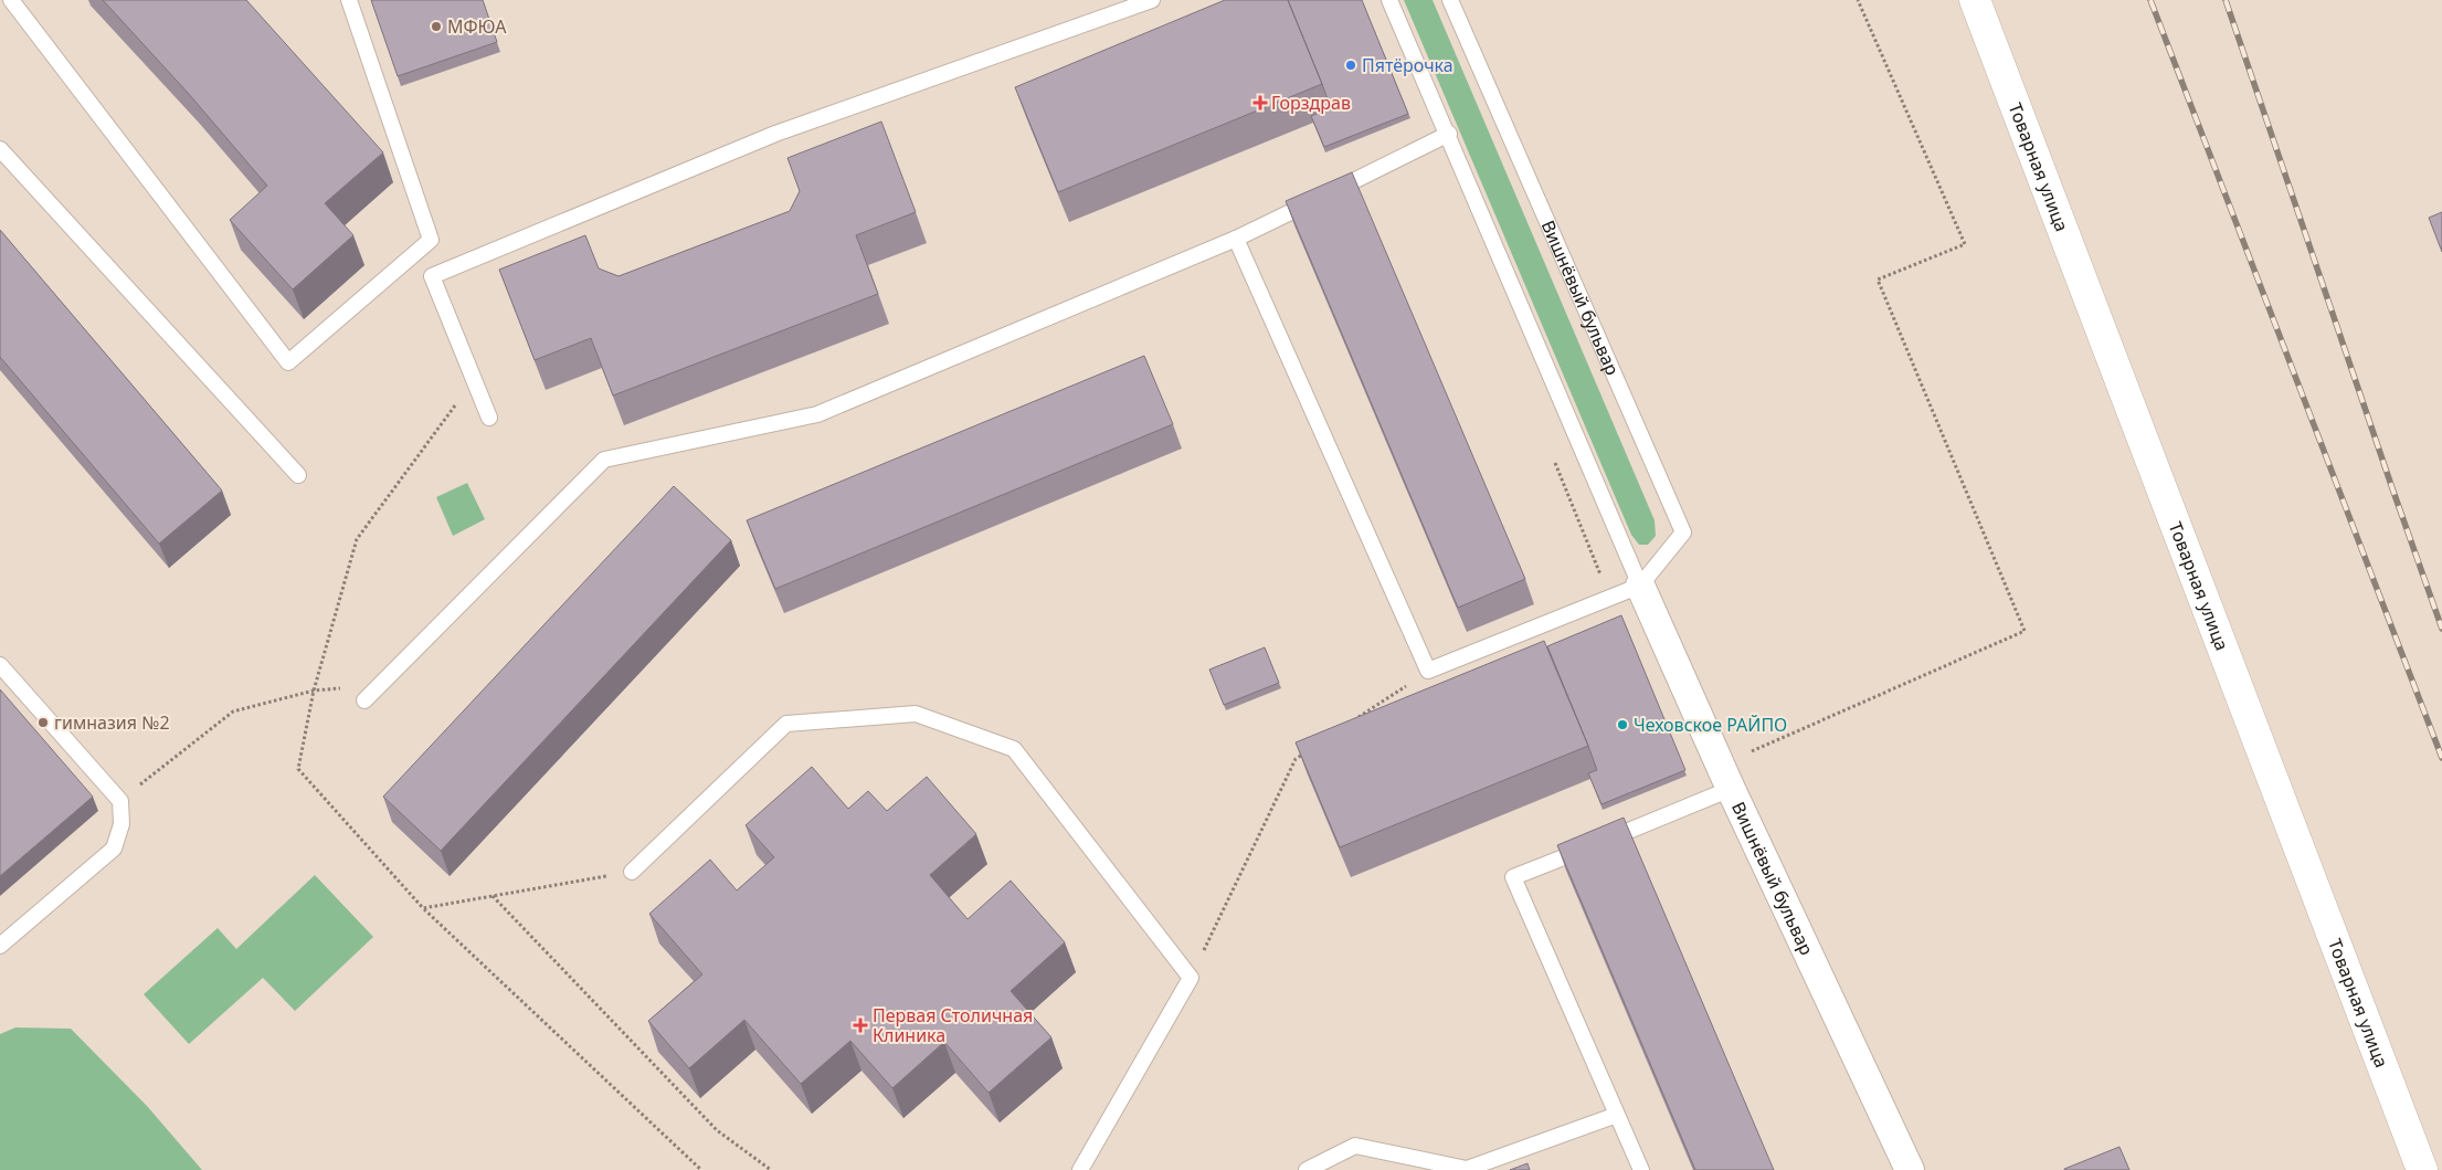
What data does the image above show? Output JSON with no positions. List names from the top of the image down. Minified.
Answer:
{"streets":{"street":["Товарная улица","Вишнёвый бульвар"]},"places":{"other":["МФЮА","Пятёрочка","гимназия №2","Чеховское РАЙПО"],"health":["Горздрав","Первая Столичная Клиника"]}}
